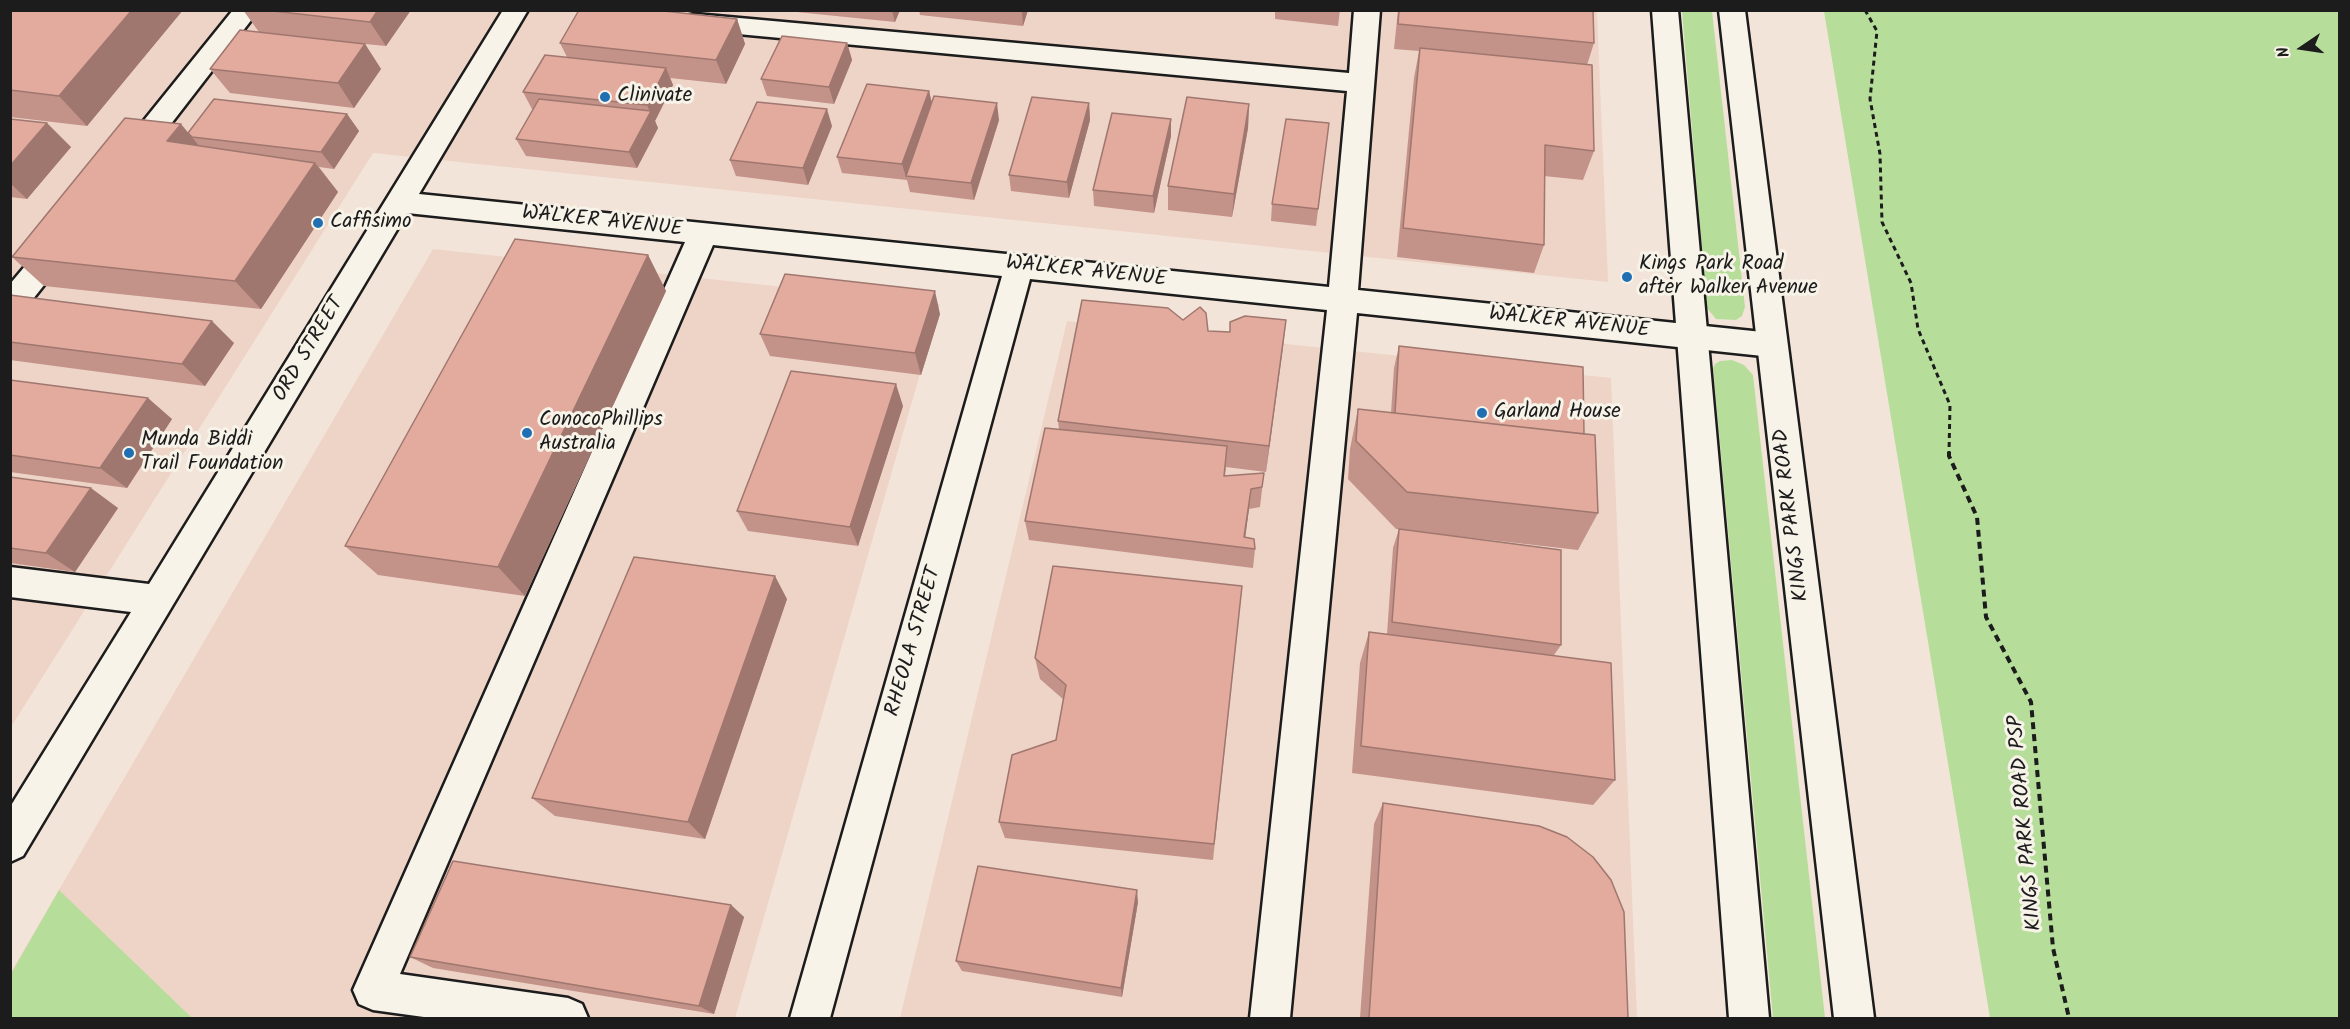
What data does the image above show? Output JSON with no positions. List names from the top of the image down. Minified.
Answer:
{"streets":{"street":["WALKER AVENUE","ORD STREET","KINGS PARK ROAD","RHEOLA STREET"],"path":["KINGS PARK ROAD PSP"]},"crossings":[["WALKER AVENUE","ORD STREET"],["WALKER AVENUE","KINGS PARK ROAD"],["WALKER AVENUE","RHEOLA STREET"]],"places":["Clinivate","Caffisimo","Kings Park Road after Walker Avenue","Garland House","ConocoPhillips Australia","Munda Biddi Trail Foundation"],"north":"left"}
